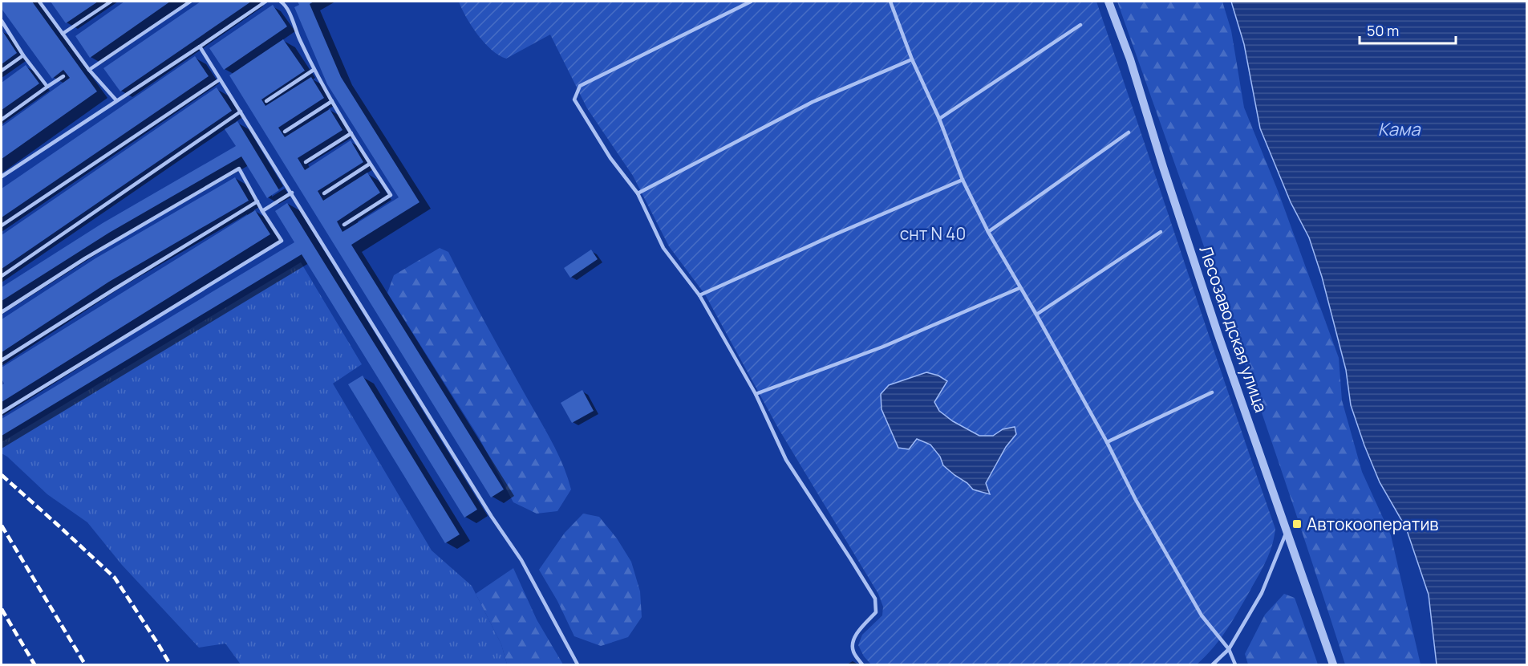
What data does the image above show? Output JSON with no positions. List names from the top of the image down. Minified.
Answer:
{"streets":{"street":["Лесозаводская улица"]},"water":["Кама"],"parks":["снт N 40"],"places":{"transit":["Автокооператив"]},"scale_bar":"50 m"}
